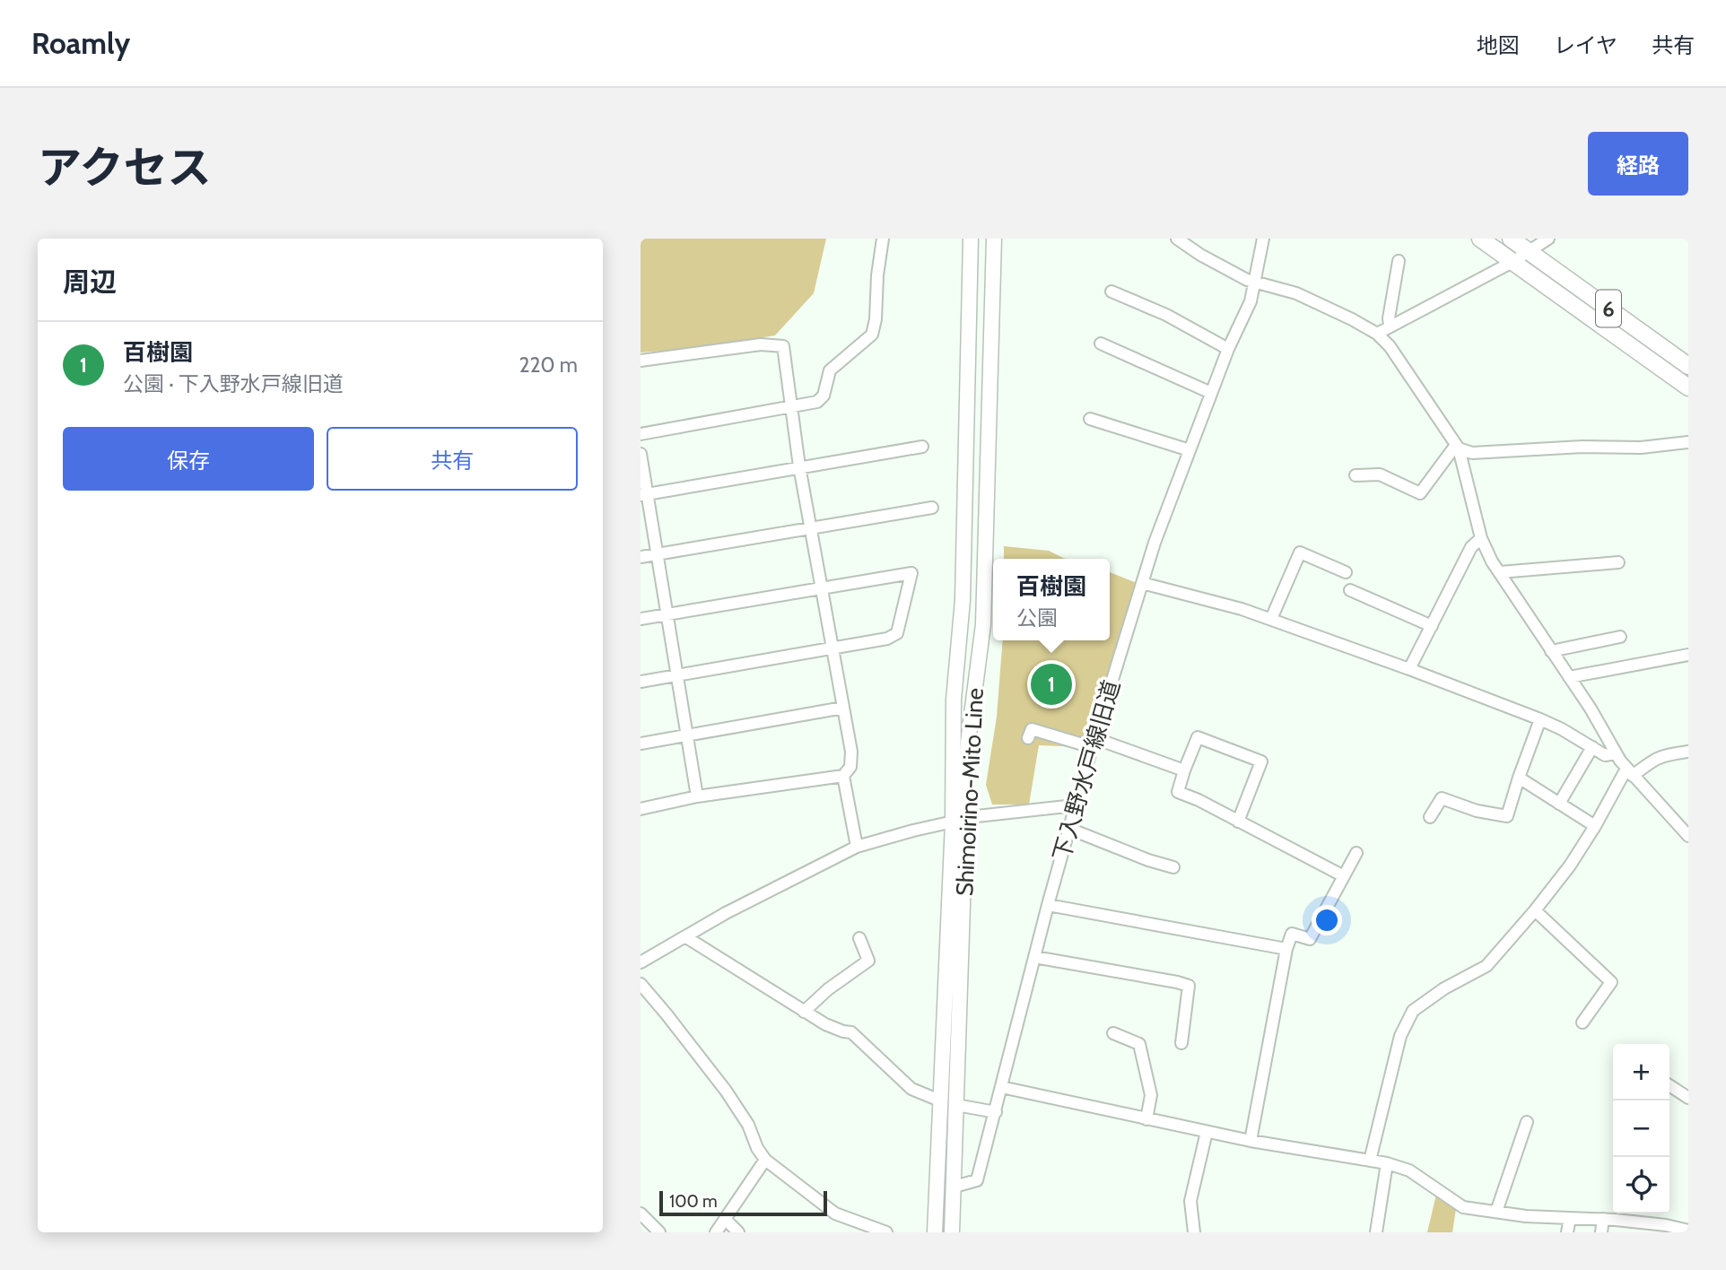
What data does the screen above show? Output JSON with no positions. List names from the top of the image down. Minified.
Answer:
{"streets":{"highway":["6"],"main road":["Shimoirino-Mito Line"],"street":["下入野水戸線旧道"]},"crossings":[["下入野水戸線旧道","Shimoirino-Mito Line"]],"scale_bar":"100 m","page":{"header":"Roamly","nav":["地図","レイヤ","共有"],"title":"アクセス","buttons":["経路",["保存","共有"]],"heading":"周辺","list":[{"mark":"1","name":"百樹園","note":"公園 · 下入野水戸線旧道","value":"220 m"}],"popup":["百樹園","公園"],"pins":"1","map_buttons":["+","−"],"scale":"100 m"}}
